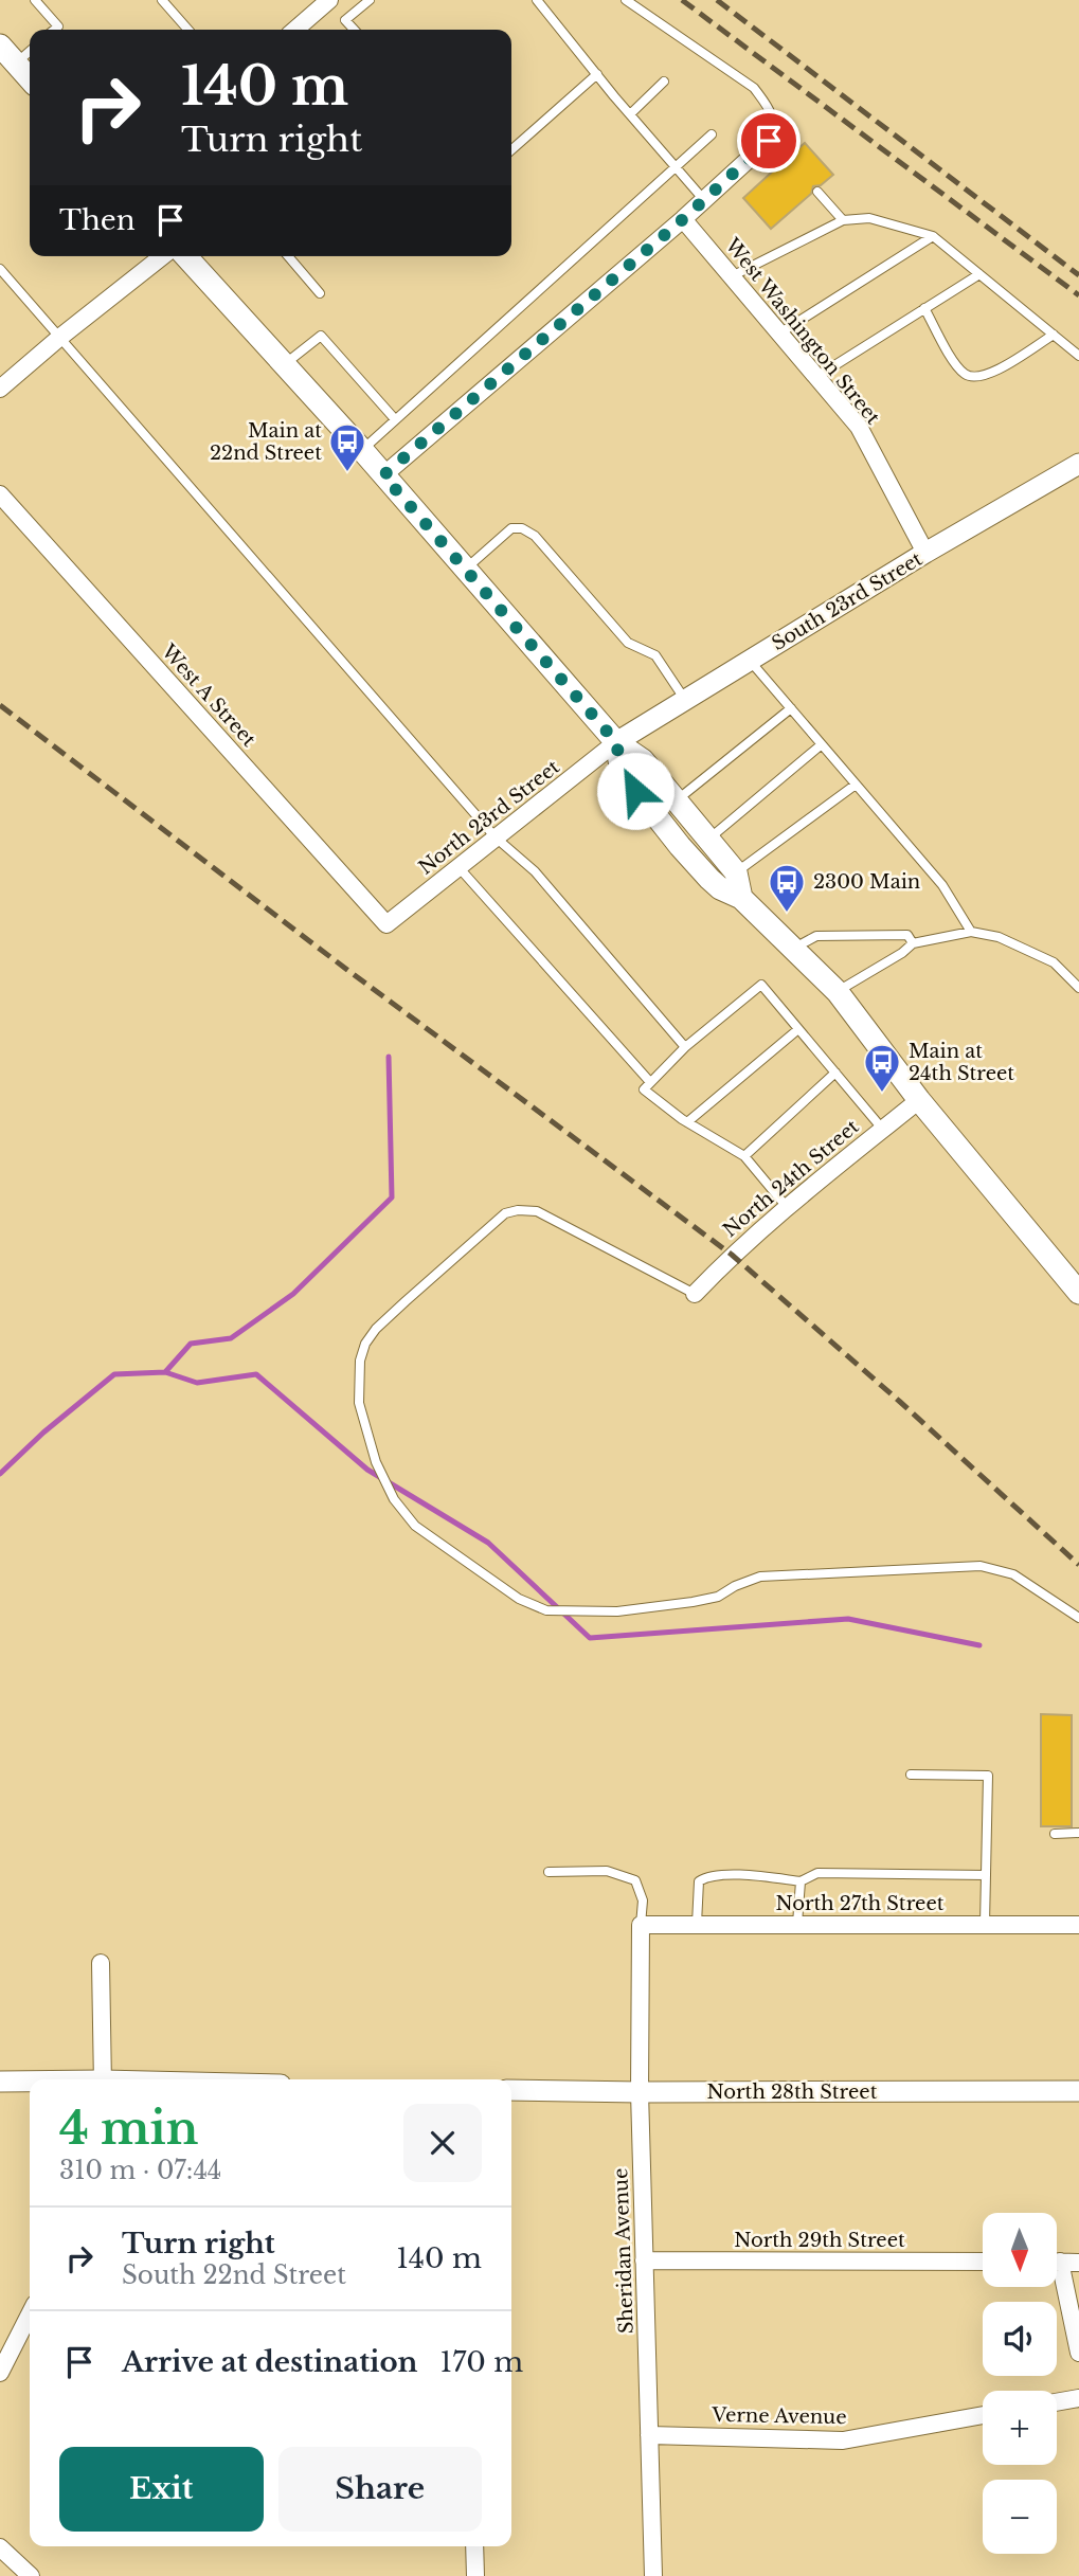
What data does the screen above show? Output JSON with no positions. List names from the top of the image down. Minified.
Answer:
{"streets":{"street":["West Washington Street","South 23rd Street","West A Street","North 23rd Street","North 24th Street","North 27th Street","North 28th Street","North 29th Street","Sheridan Avenue","Verne Avenue"]},"crossings":[["West Washington Street","South 23rd Street"],["South 23rd Street","North 23rd Street"],["West A Street","North 23rd Street"],["North 27th Street","Sheridan Avenue"],["North 28th Street","Sheridan Avenue"],["North 29th Street","Sheridan Avenue"],["Sheridan Avenue","Verne Avenue"]],"places":{"bus stop":["Main at 22nd Street","2300 Main","Main at 24th Street"]},"north":"bottom","page":{"turn":["140 m","Turn right"],"then":"Then","heading":["4 min","310 m · 07:44"],"list":[{"name":"Turn right","note":"South 22nd Street","value":"140 m"},{"name":"Arrive at destination","value":"170 m"}],"map_buttons":["+","−"],"buttons":["Exit","Share"]}}
